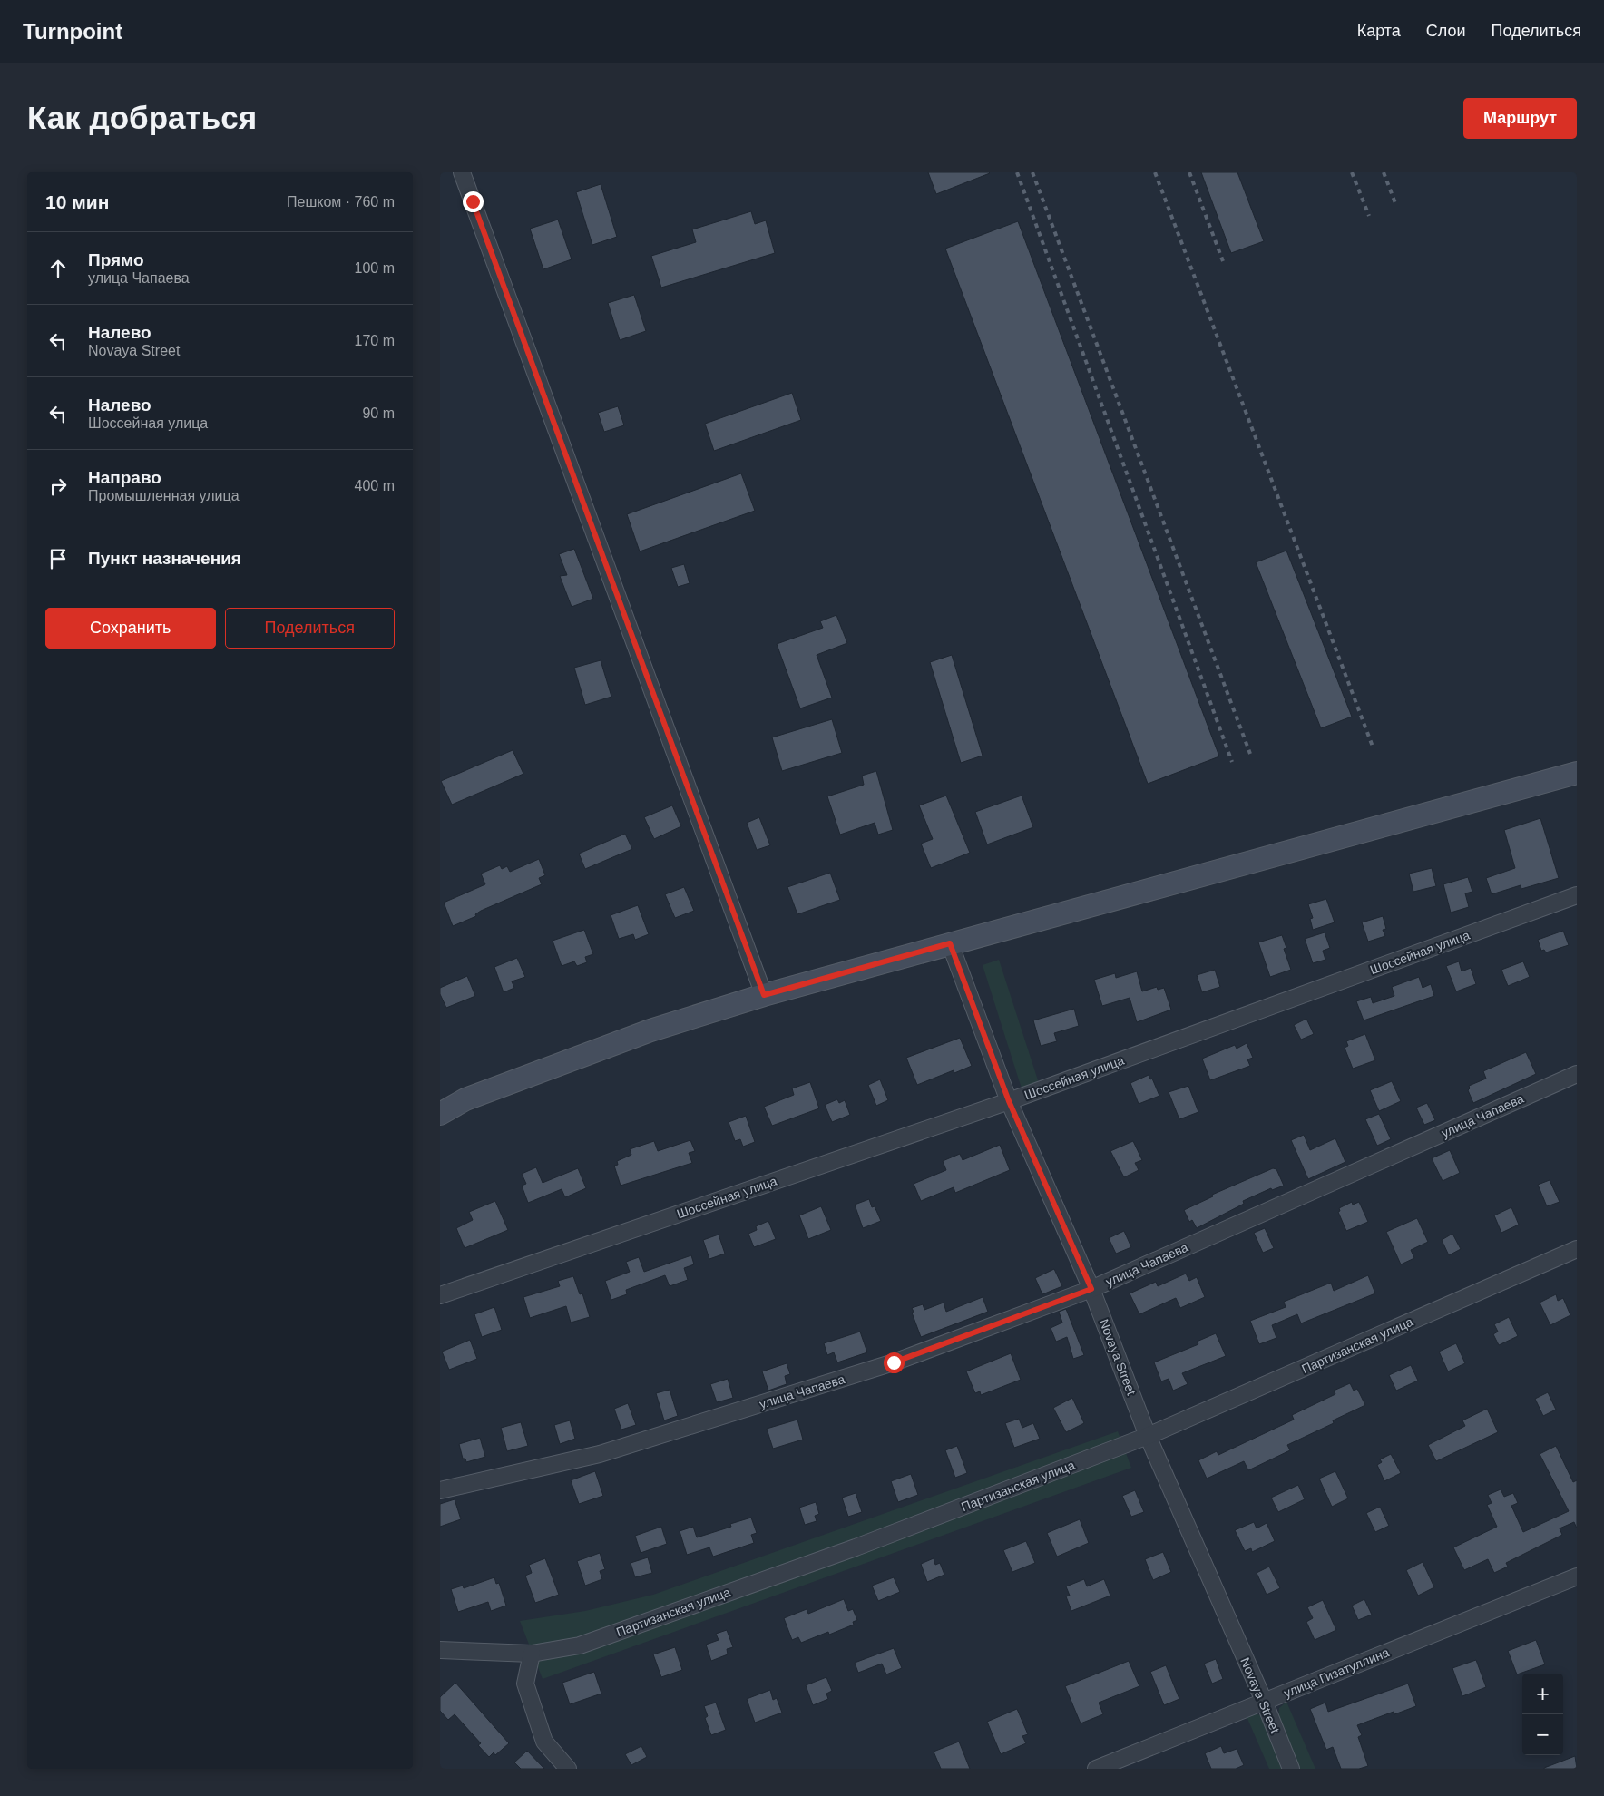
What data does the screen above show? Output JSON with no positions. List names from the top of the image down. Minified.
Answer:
{"streets":{"street":["Шоссейная улица","улица Чапаева","Партизанская улица","Novaya Street","улица Гизатуллина"]},"crossings":[["Шоссейная улица","Novaya Street"],["улица Чапаева","Novaya Street"],["Партизанская улица","Novaya Street"],["Novaya Street","улица Гизатуллина"]],"page":{"header":"Turnpoint","nav":["Карта","Слои","Поделиться"],"buttons":["Маршрут",["Сохранить","Поделиться"]],"title":"Как добраться","heading":["10 мин","Пешком · 760 m"],"list":[["Прямо","улица Чапаева","100 m"],["Налево","Novaya Street","170 m"],["Налево","Шоссейная улица","90 m"],["Направо","Промышленная улица","400 m"],"Пункт назначения"],"map_buttons":["+","−"]}}
